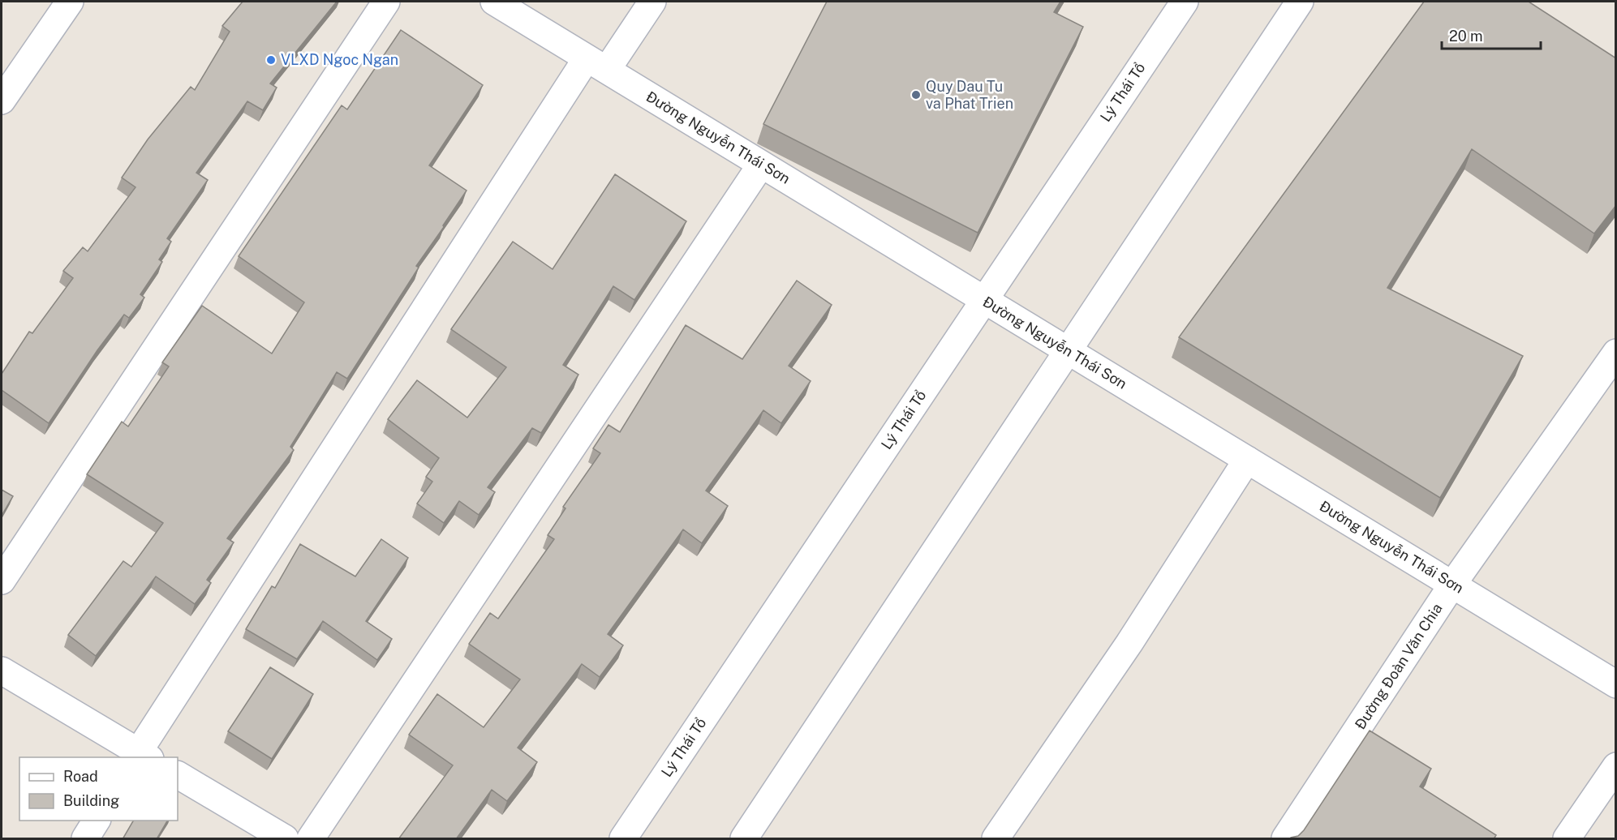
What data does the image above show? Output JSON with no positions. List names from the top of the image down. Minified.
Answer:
{"streets":{"street":["Lý Thái Tổ","Đường Nguyễn Thái Sơn","Đường Đoàn Văn Chia"]},"crossings":[["Lý Thái Tổ","Đường Nguyễn Thái Sơn"],["Đường Nguyễn Thái Sơn","Đường Đoàn Văn Chia"]],"places":["VLXD Ngoc Ngan","Quy Dau Tu va Phat Trien"],"legend":["Road","Building"],"scale_bar":"20 m"}
